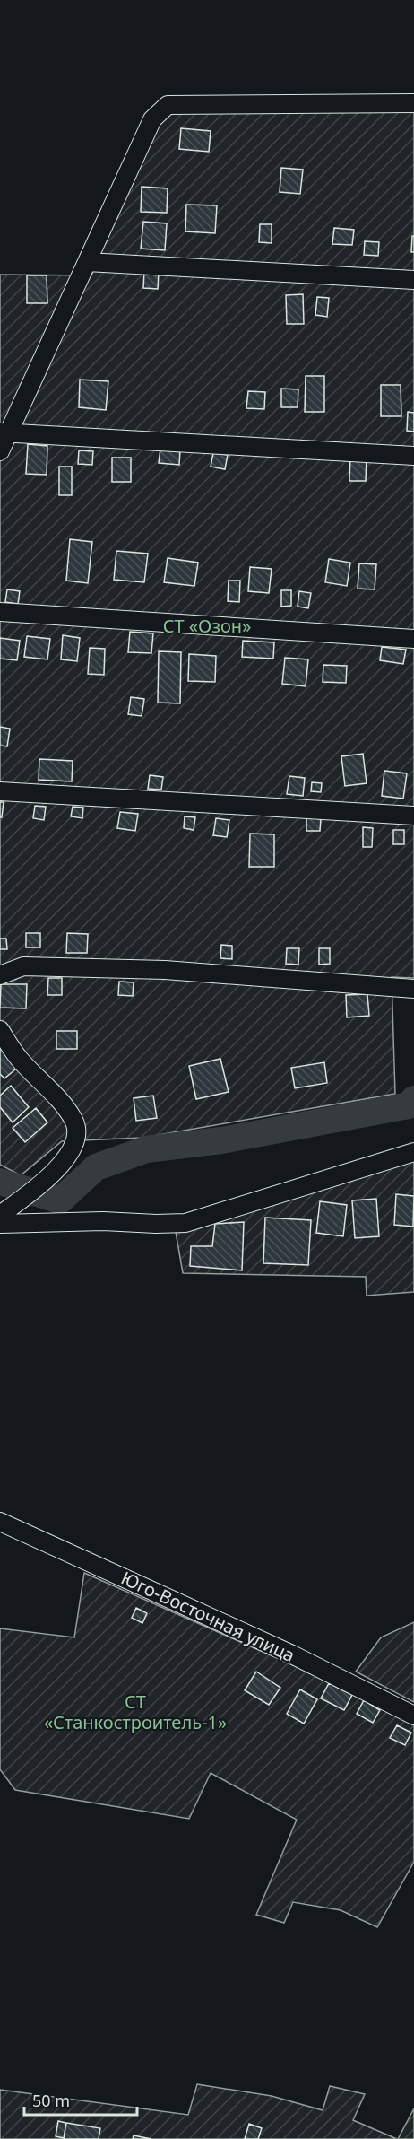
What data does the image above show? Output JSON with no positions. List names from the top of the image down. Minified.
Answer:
{"streets":{"street":["Юго-Восточная улица"]},"parks":["СТ «Озон»","СТ «Станкостроитель-1»"],"scale_bar":"50 m"}
